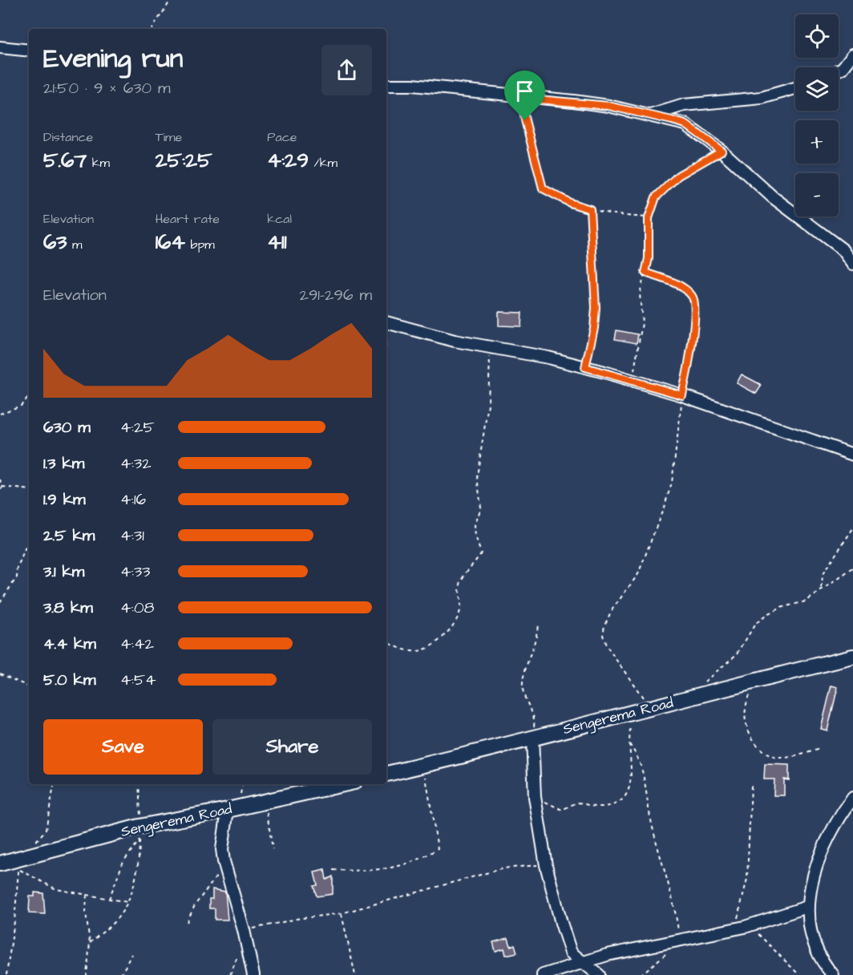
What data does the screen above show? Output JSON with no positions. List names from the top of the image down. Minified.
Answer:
{"streets":{"main road":["Sengerema Road"]},"page":{"map_buttons":["+","−"],"heading":["Evening run","21:50 · 9 × 630 m"],"stats":[["Distance","5.67 km"],["Time","25:25"],["Pace","4:29 /km"],["Elevation","63 m"],["Heart rate","164 bpm"],["kcal","411"]],"chart":["Elevation","291–296 m"],"list":[{"name":"630 m","note":"4:25"},{"name":"1.3 km","note":"4:32"},{"name":"1.9 km","note":"4:16"},{"name":"2.5 km","note":"4:31"},{"name":"3.1 km","note":"4:33"},{"name":"3.8 km","note":"4:08"},{"name":"4.4 km","note":"4:42"},{"name":"5.0 km","note":"4:54"}],"buttons":["Save","Share"]}}
